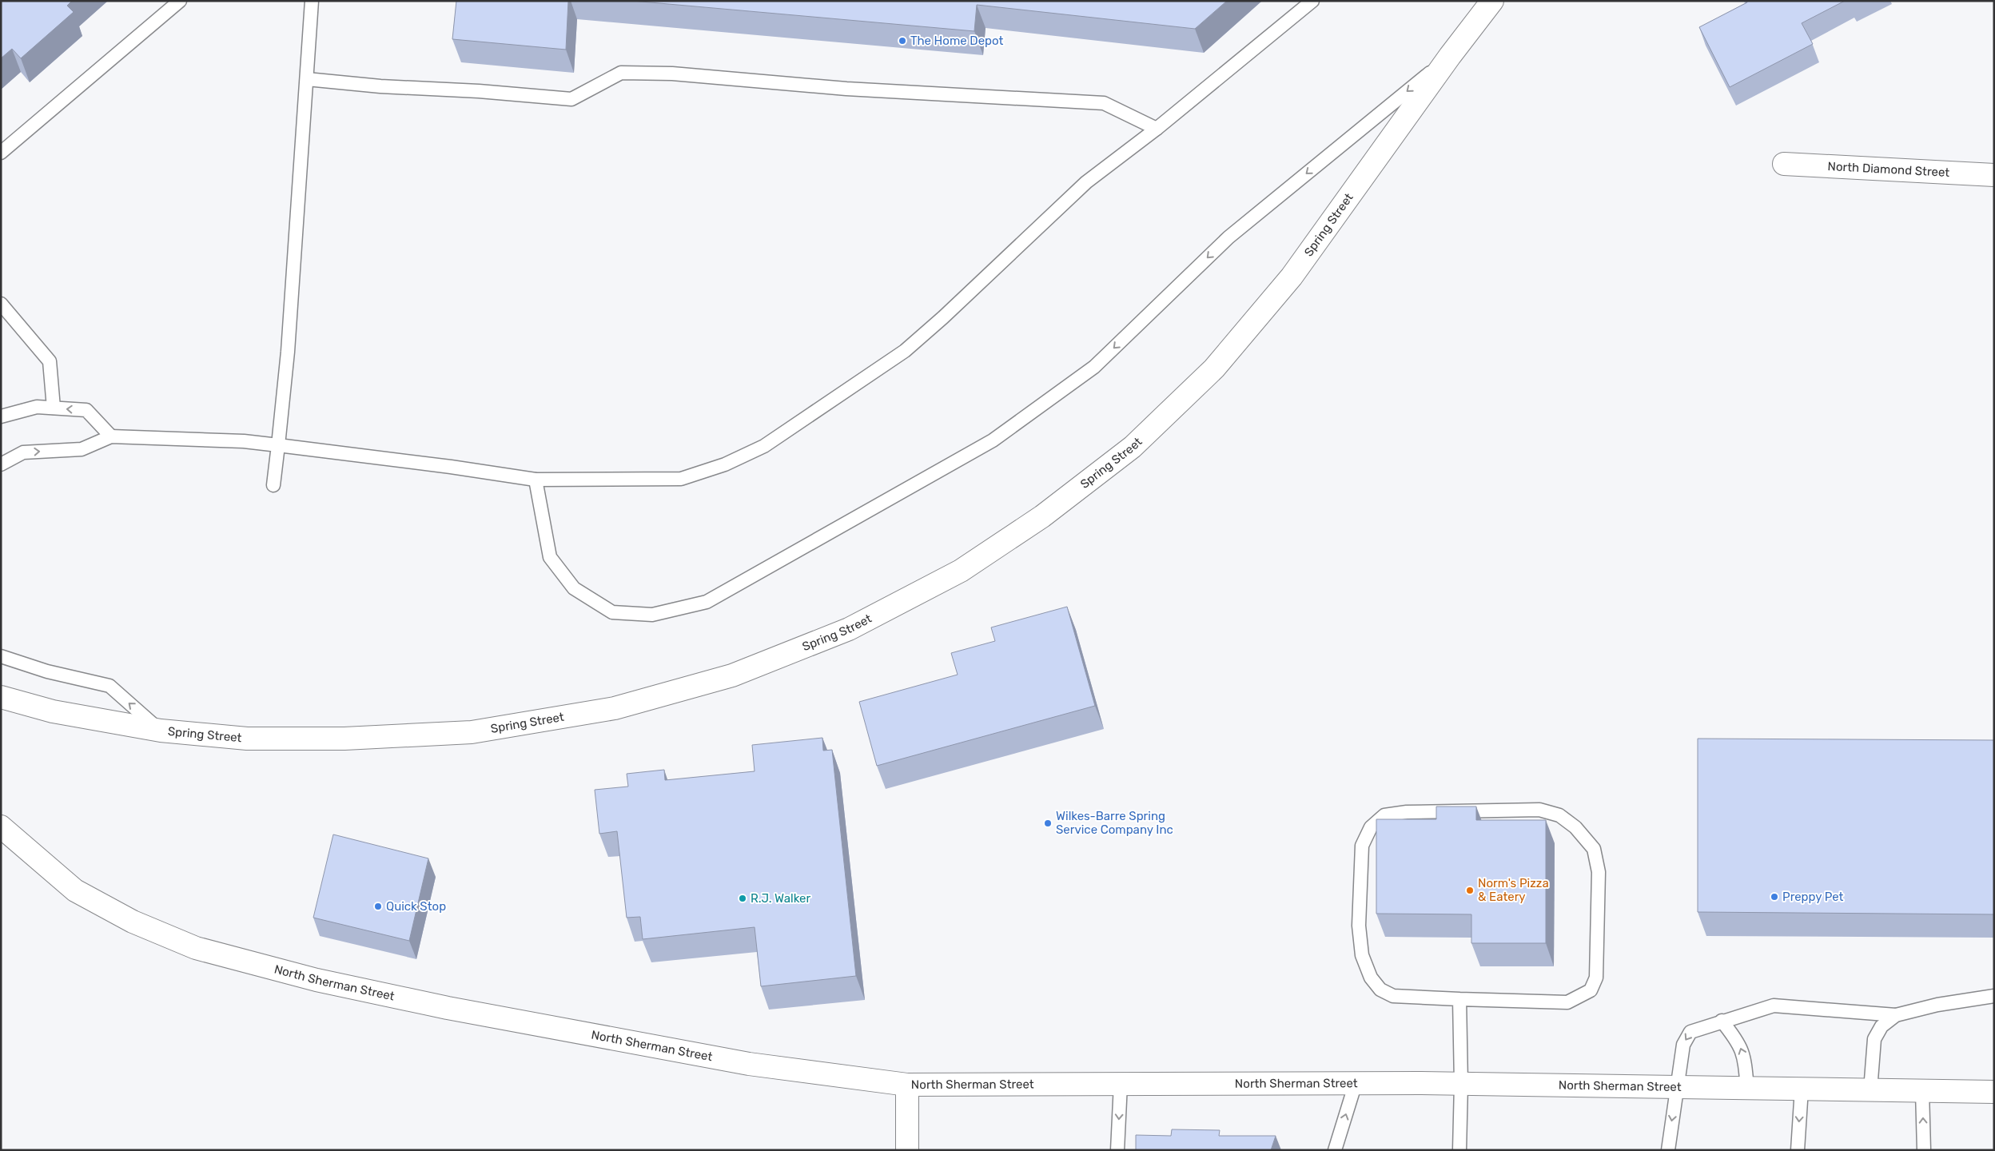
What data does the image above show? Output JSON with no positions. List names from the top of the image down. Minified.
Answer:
{"streets":{"street":["North Diamond Street","Spring Street","North Sherman Street"]},"places":["The Home Depot","Wilkes-Barre Spring Service Company Inc","Norm's Pizza & Eatery","Preppy Pet","R.J. Walker","Quick Stop"]}
